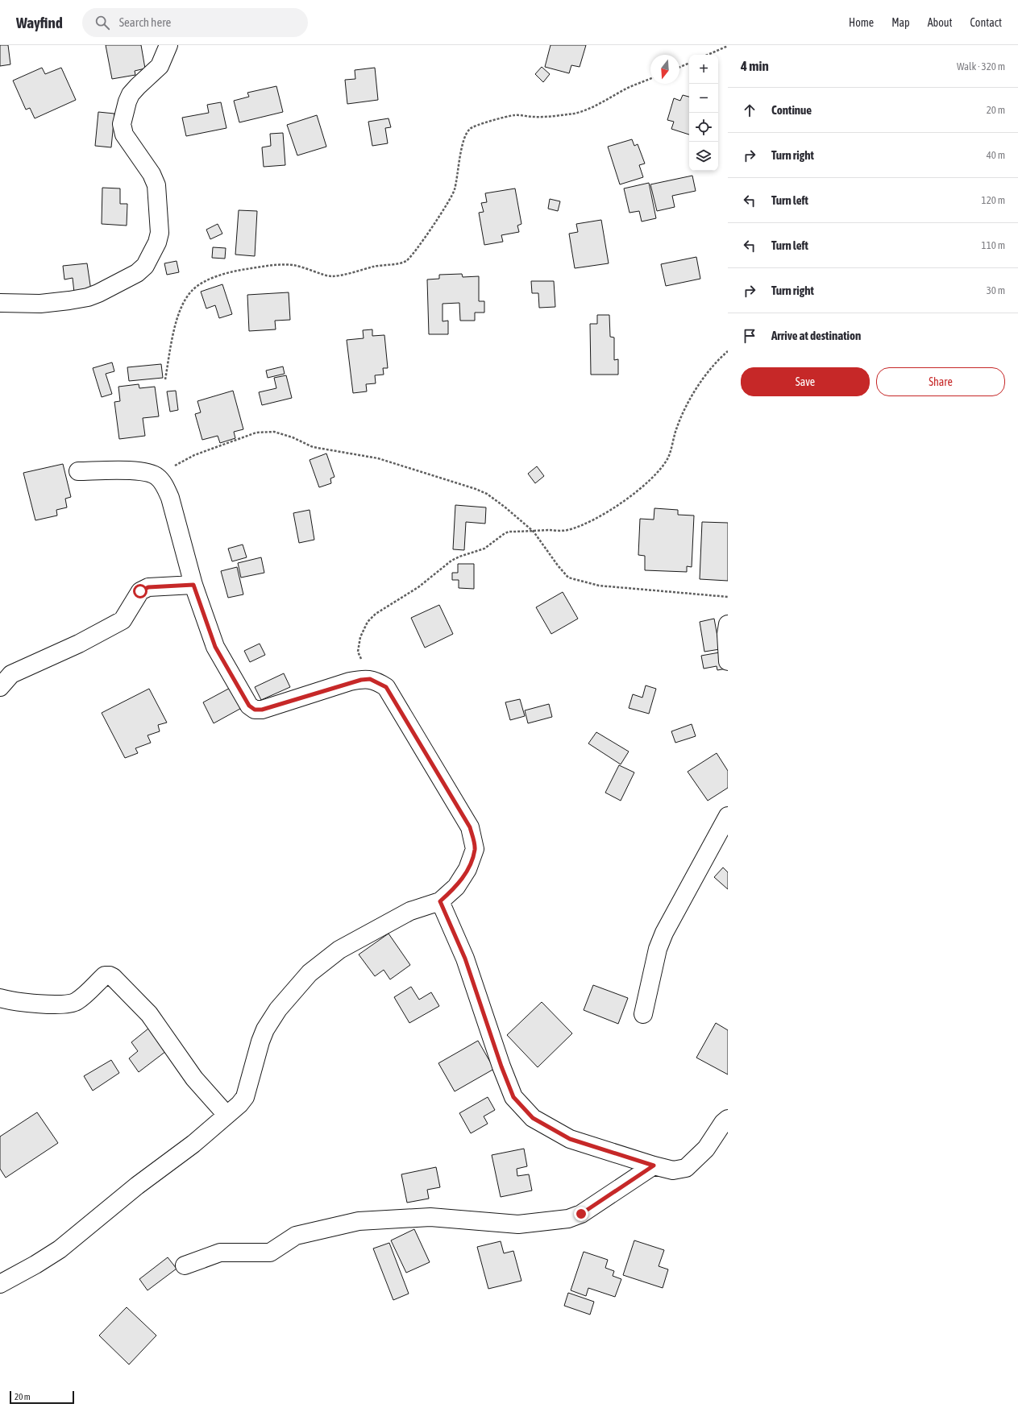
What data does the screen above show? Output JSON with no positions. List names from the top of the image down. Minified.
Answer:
{"scale_bar":"20 m","north":"bottom","page":{"header":"Wayfind","search":"Search here","nav":["Home","Map","About","Contact"],"heading":["4 min","Walk · 320 m"],"map_buttons":["+","−"],"list":[["Continue","20 m"],["Turn right","40 m"],["Turn left","120 m"],["Turn left","110 m"],["Turn right","30 m"],"Arrive at destination"],"buttons":["Save","Share"],"scale":"20 m"}}
